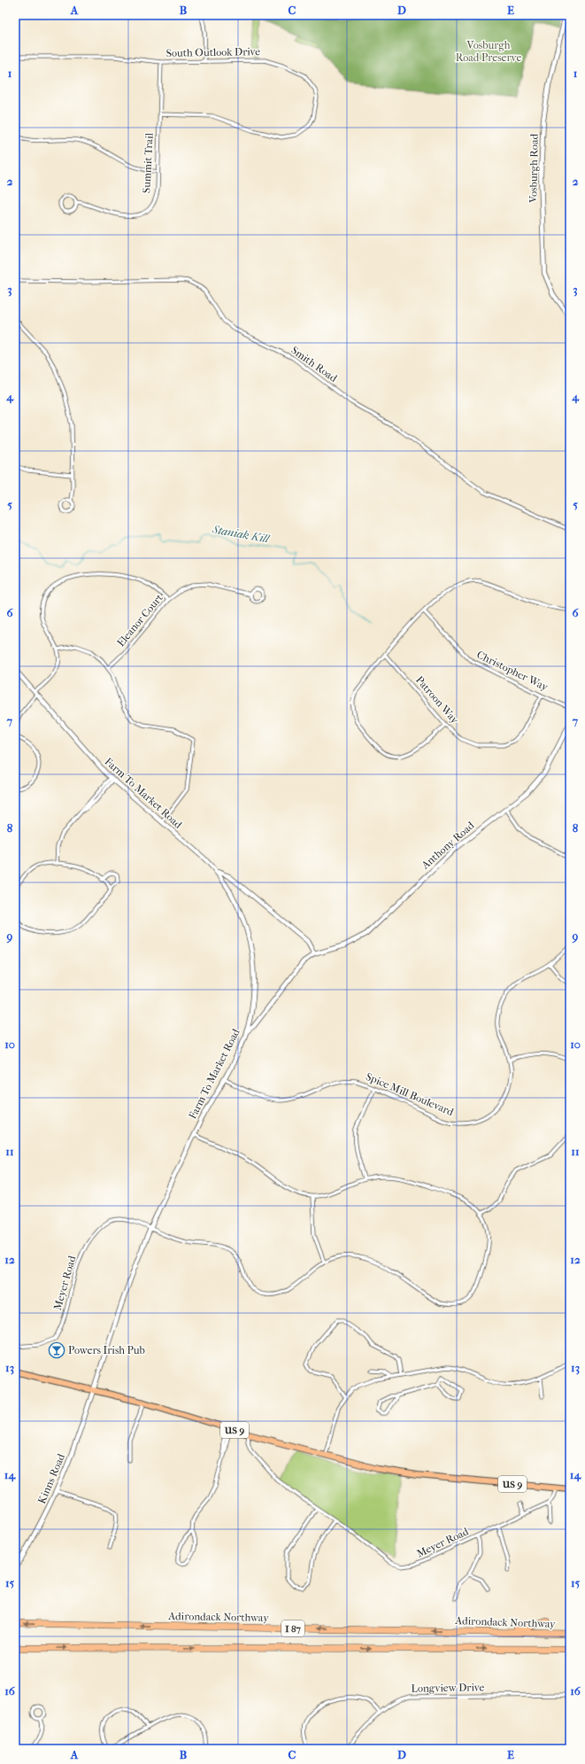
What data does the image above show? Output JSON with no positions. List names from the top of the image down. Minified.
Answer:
{"streets":{"highway":["Adirondack Northway","I 87"],"main road":["US 9"],"street":["South Outlook Drive","Summit Trail","Vosburgh Road","Smith Road","Eleanor Court","Christopher Way","Patroon Way","Farm To Market Road","Anthony Road","Spice Mill Boulevard","Meyer Road","Kinns Road","Longview Drive"]},"crossings":[["South Outlook Drive","Summit Trail"],["Christopher Way","Patroon Way"],["Farm To Market Road","Anthony Road"],["Farm To Market Road","Spice Mill Boulevard"],["Farm To Market Road","Meyer Road"],["Farm To Market Road","US 9"],["Farm To Market Road","Kinns Road"],["Meyer Road","US 9"],["US 9","Kinns Road"]],"water":["Staniak Kill"],"parks":["Vosburgh Road Preserve"],"places":{"bar":["Powers Irish Pub"]},"grid":{"columns":["A","B","C","D","E"],"rows":["1","2","3","4","5","6","7","8","9","10","11","12","13","14","15","16"]}}
